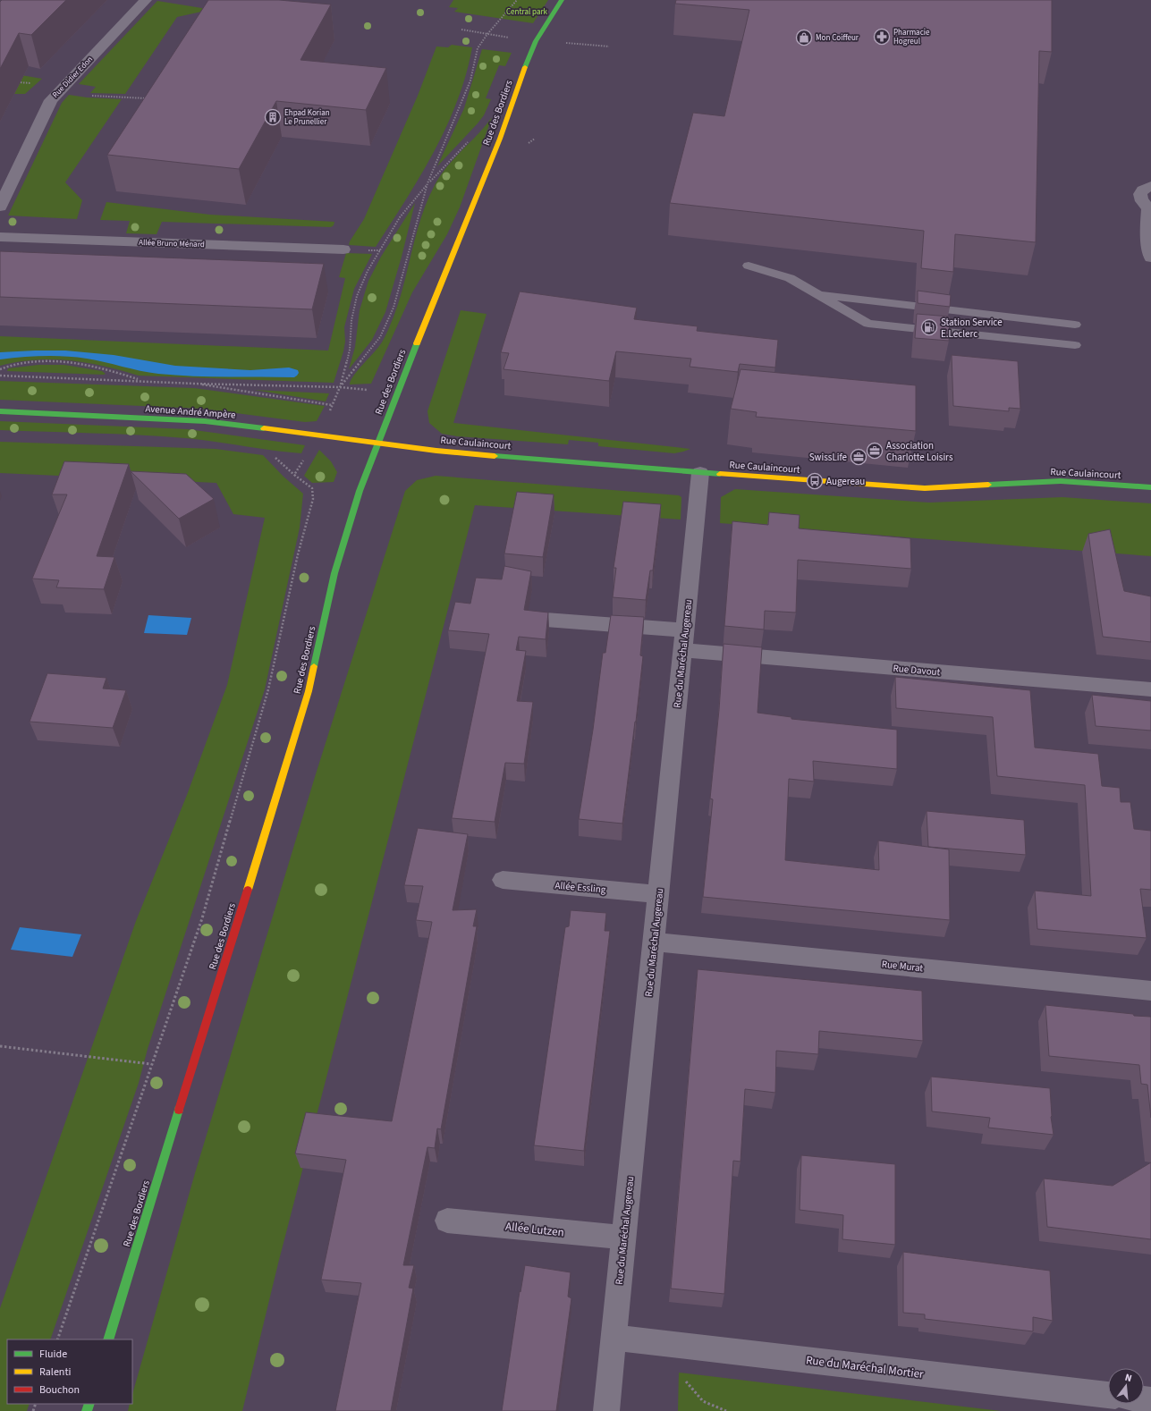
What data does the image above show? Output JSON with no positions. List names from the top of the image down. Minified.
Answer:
{"streets":{"street":["Rue Didier Edon","Rue des Bordiers","Allée Bruno Ménard","Avenue André Ampère","Rue Caulaincourt","Rue du Maréchal Augereau","Rue Davout","Allée Essling","Rue Murat","Allée Lutzen","Rue du Maréchal Mortier"]},"crossings":[["Rue des Bordiers","Avenue André Ampère"],["Rue des Bordiers","Rue Caulaincourt"],["Avenue André Ampère","Rue Caulaincourt"],["Rue Caulaincourt","Rue du Maréchal Augereau"],["Rue du Maréchal Augereau","Rue Davout"],["Rue du Maréchal Augereau","Allée Essling"],["Rue du Maréchal Augereau","Rue Murat"],["Rue du Maréchal Augereau","Allée Lutzen"],["Rue du Maréchal Augereau","Rue du Maréchal Mortier"]],"parks":["Central park"],"places":{"pharmacy":["Pharmacie Hogreul"],"shop":["Mon Coiffeur"],"building":["Ehpad Korian Le Prunellier"],"fuel station":["Station Service E.Leclerc"],"office":["Association Charlotte Loisirs","SwissLife"],"bus stop":["Augereau"]},"legend":["Fluide","Ralenti","Bouchon"],"north":"top"}
